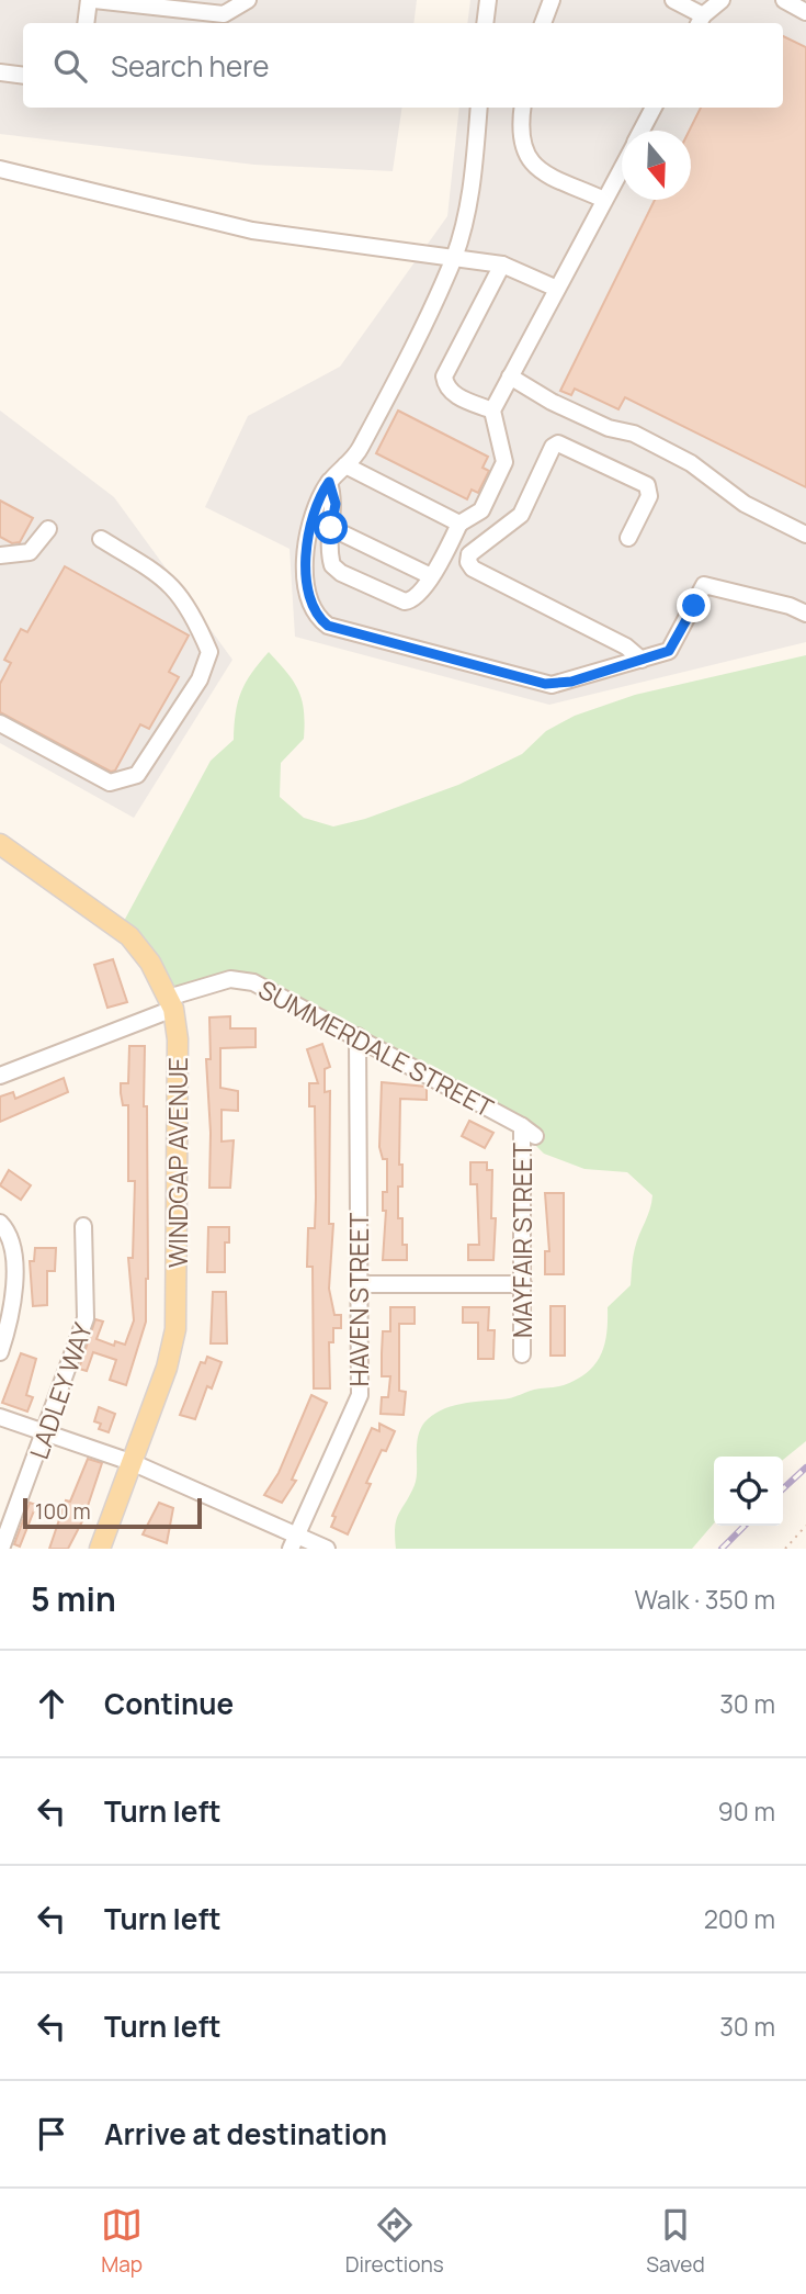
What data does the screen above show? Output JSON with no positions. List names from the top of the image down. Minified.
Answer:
{"streets":{"main road":["WINDGAP AVENUE"],"street":["SUMMERDALE STREET","MAYFAIR STREET","HAVEN STREET","LADLEY WAY"]},"crossings":[["SUMMERDALE STREET","WINDGAP AVENUE"],["SUMMERDALE STREET","MAYFAIR STREET"],["SUMMERDALE STREET","HAVEN STREET"]],"scale_bar":"100 m","north":"bottom","page":{"search":"Search here","scale":"100 m","heading":["5 min","Walk · 350 m"],"list":[["Continue","30 m"],["Turn left","90 m"],["Turn left","200 m"],["Turn left","30 m"],"Arrive at destination"],"nav":["Map","Directions","Saved"]}}
